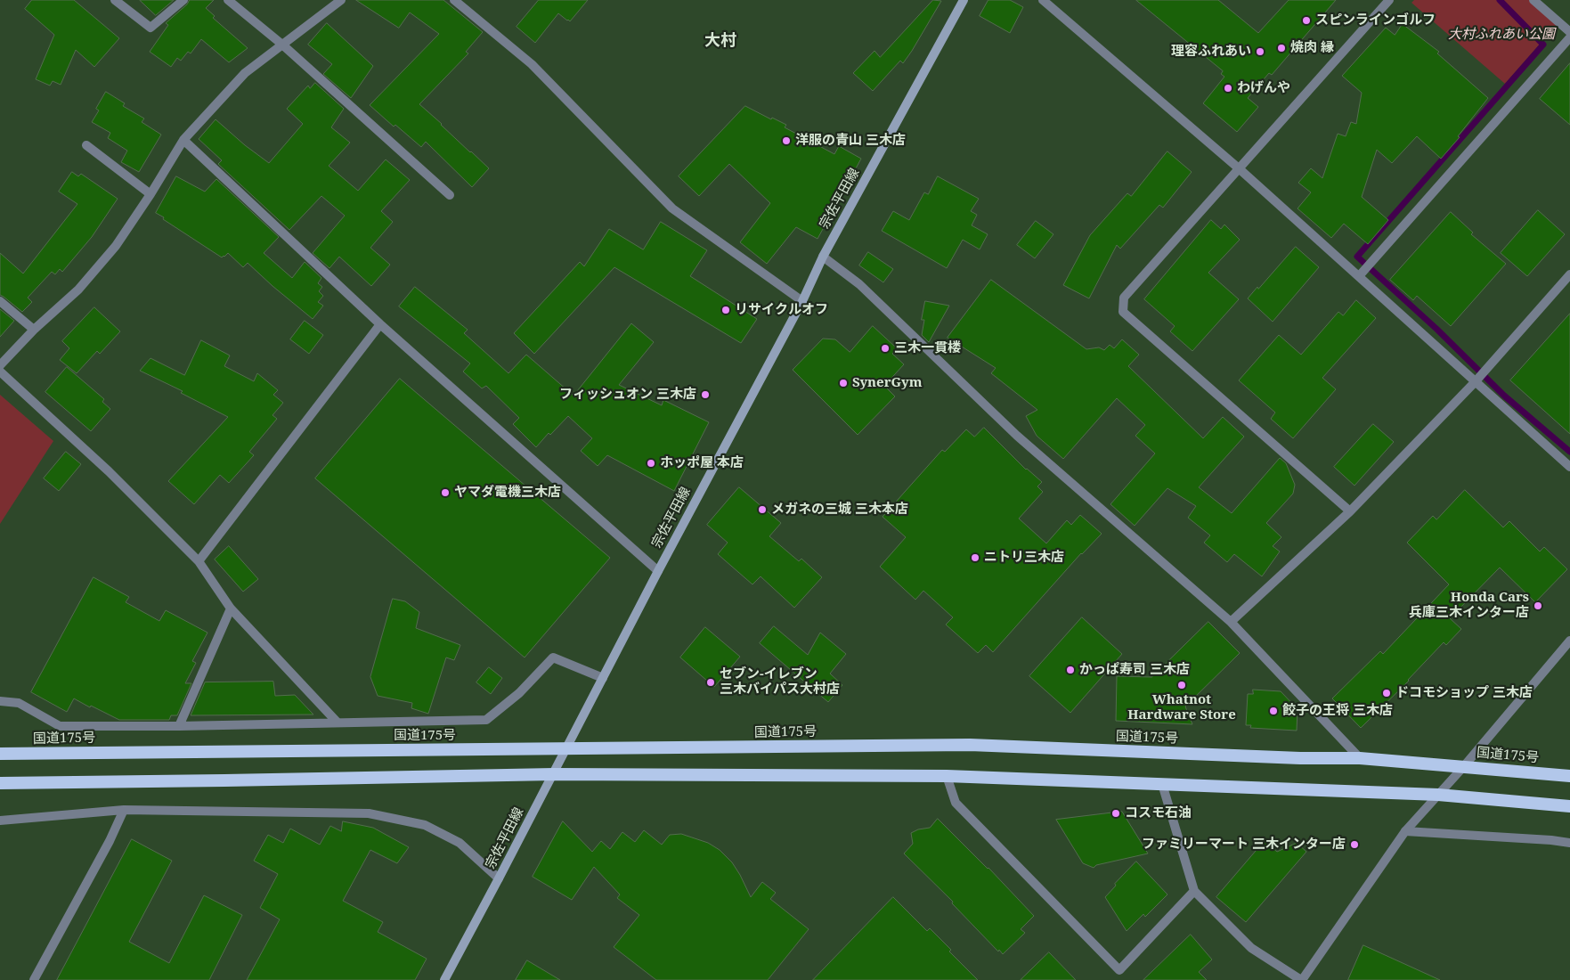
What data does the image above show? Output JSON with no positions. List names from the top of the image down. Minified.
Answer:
{"streets":{"highway":["国道175号"],"main road":["宗佐平田線"]},"crossings":[["宗佐平田線","国道175号"]],"districts":["大村"],"parks":["大村ふれあい公園"],"places":["スピンラインゴルフ","焼肉 縁","理容ふれあい","わげんや","洋服の青山 三木店","リサイクルオフ","三木一貫楼","SynerGym","フィッシュオン 三木店","ホッポ屋 本店","ヤマダ電機三木店","メガネの三城 三木本店","ニトリ三木店","Honda Cars 兵庫三木インター店","かっぱ寿司 三木店","セブン-イレブン 三木バイパス大村店","Whatnot Hardware Store","ドコモショップ 三木店","餃子の王将 三木店","コスモ石油","ファミリーマート 三木インター店"]}
